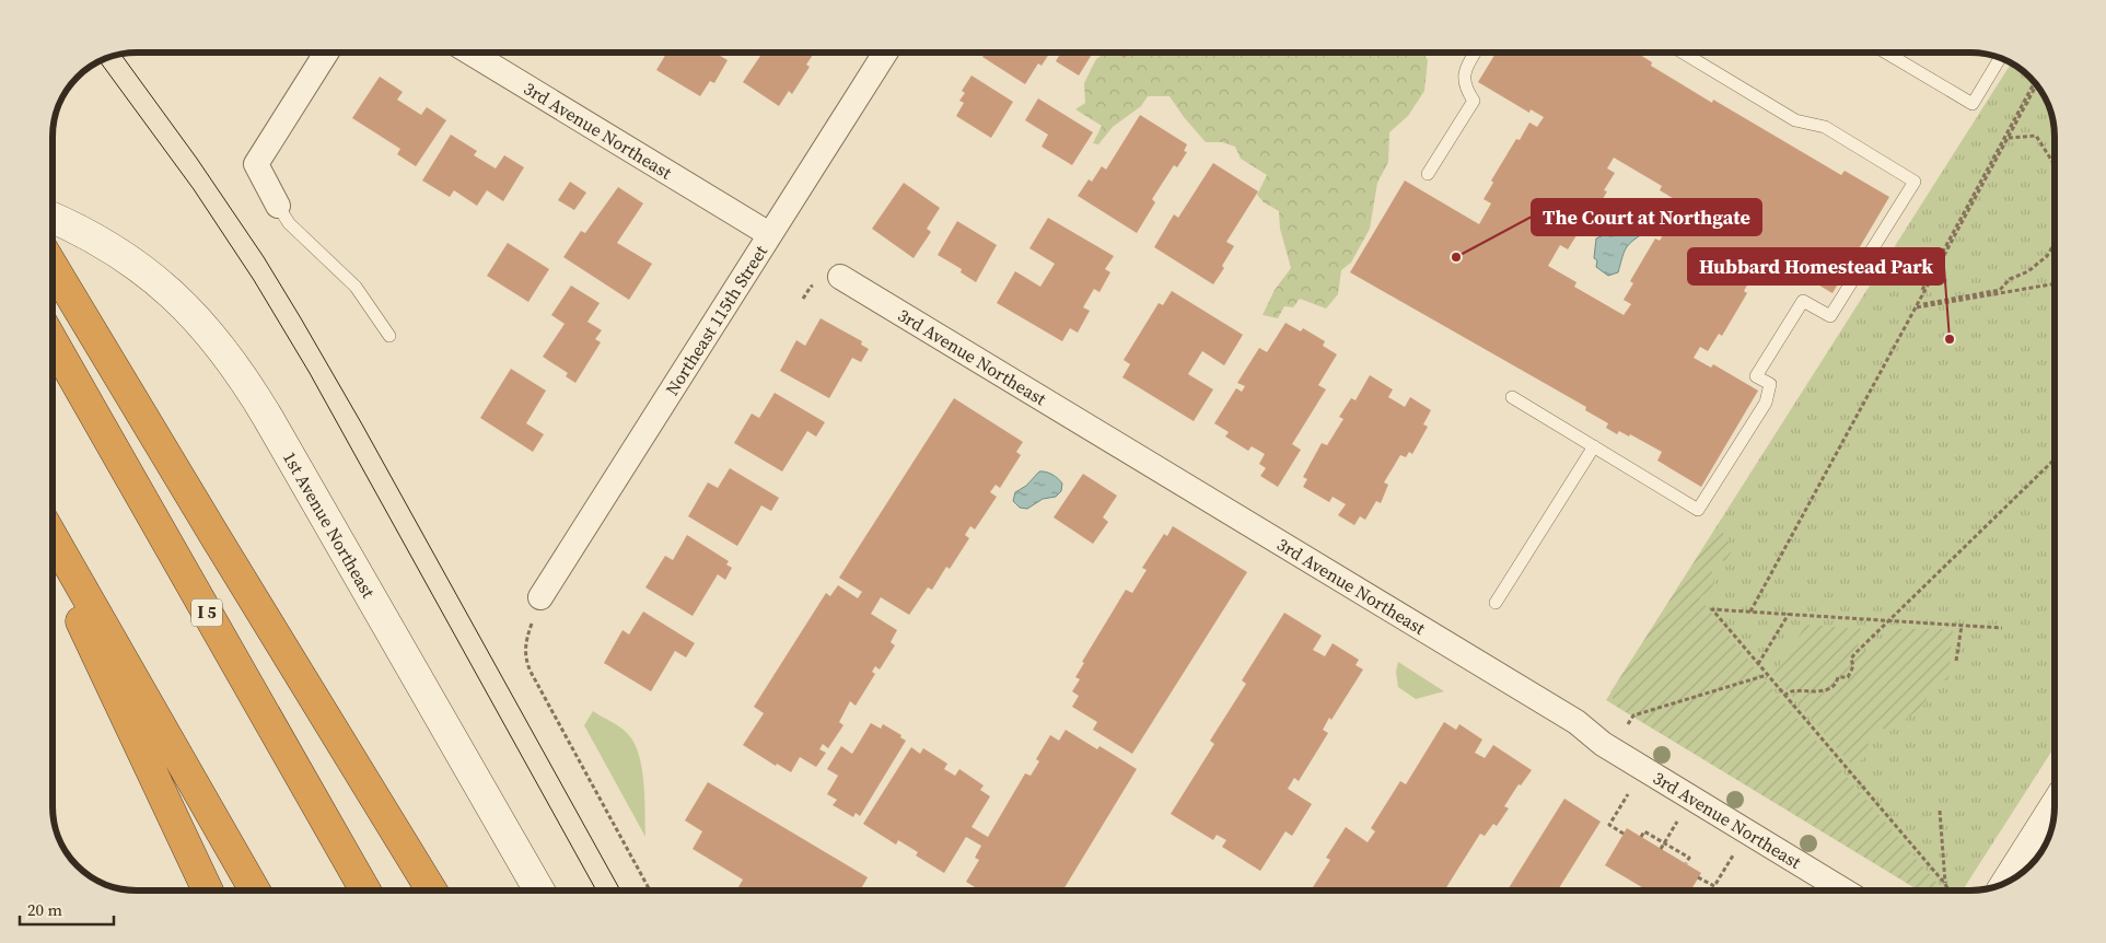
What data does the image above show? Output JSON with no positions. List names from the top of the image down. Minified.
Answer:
{"streets":{"highway":["I 5"],"street":["3rd Avenue Northeast","Northeast 115th Street","1st Avenue Northeast"]},"crossings":[["3rd Avenue Northeast","Northeast 115th Street"]],"places":["The Court at Northgate","Hubbard Homestead Park"],"scale_bar":"20 m"}
